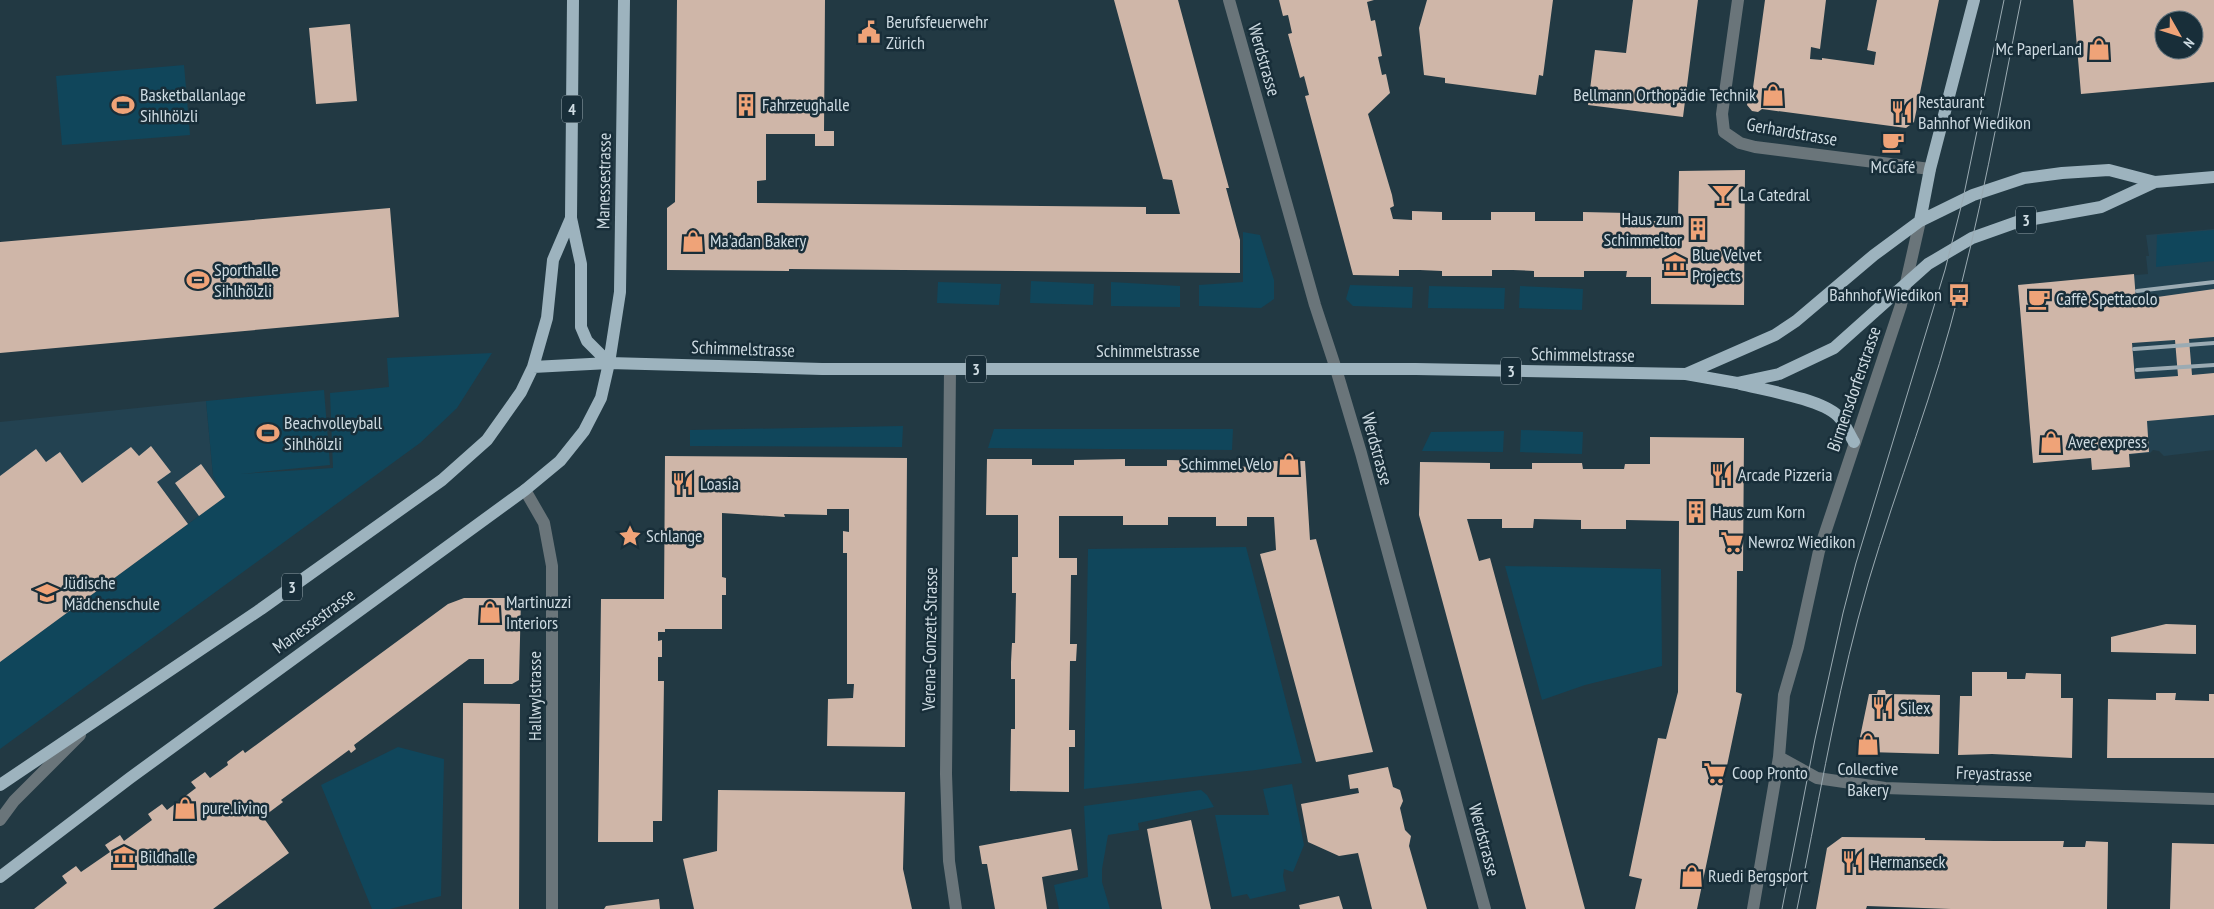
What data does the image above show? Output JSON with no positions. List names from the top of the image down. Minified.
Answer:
{"streets":{"main road":["4","Manessestrasse","3","Schimmelstrasse","Birmensdorferstrasse"],"street":["Werdstrasse","Gerhardstrasse","Verena-Conzett-Strasse","Hallwylstrasse","Freyastrasse"]},"crossings":[["Werdstrasse","Schimmelstrasse"],["Gerhardstrasse","Birmensdorferstrasse"],["Manessestrasse","3"],["Manessestrasse","Schimmelstrasse"],["Manessestrasse","Hallwylstrasse"],["3","Schimmelstrasse"],["3","Birmensdorferstrasse"],["Schimmelstrasse","Birmensdorferstrasse"],["Schimmelstrasse","Verena-Conzett-Strasse"],["Birmensdorferstrasse","Freyastrasse"]],"places":{"public building":["Berufsfeuerwehr Zürich"],"shop":["Mc PaperLand","Bellmann Orthopädie Technik","Ma'adan Bakery","Avec express","Schimmel Velo","Martinuzzi Interiors","Collective Bakery","pure.living","Ruedi Bergsport"],"sports":["Basketballanlage Sihlhölzli","Sporthalle Sihlhölzli","Beachvolleyball Sihlhölzli"],"building":["Fahrzeughalle","Haus zum Schimmeltor","Haus zum Korn"],"restaurant":["Restaurant Bahnhof Wiedikon","Arcade Pizzeria","Loasia","Silex","Hermanseck"],"cafe":["McCafé","Caffè Spettacolo"],"bar":["La Catedral"],"museum":["Blue Velvet Projects","Bildhalle"],"bus stop":["Bahnhof Wiedikon"],"place":["Schlange"],"supermarket":["Newroz Wiedikon","Coop Pronto"],"school or university":["Jüdische Mädchenschule"]},"north":"bottom right"}
